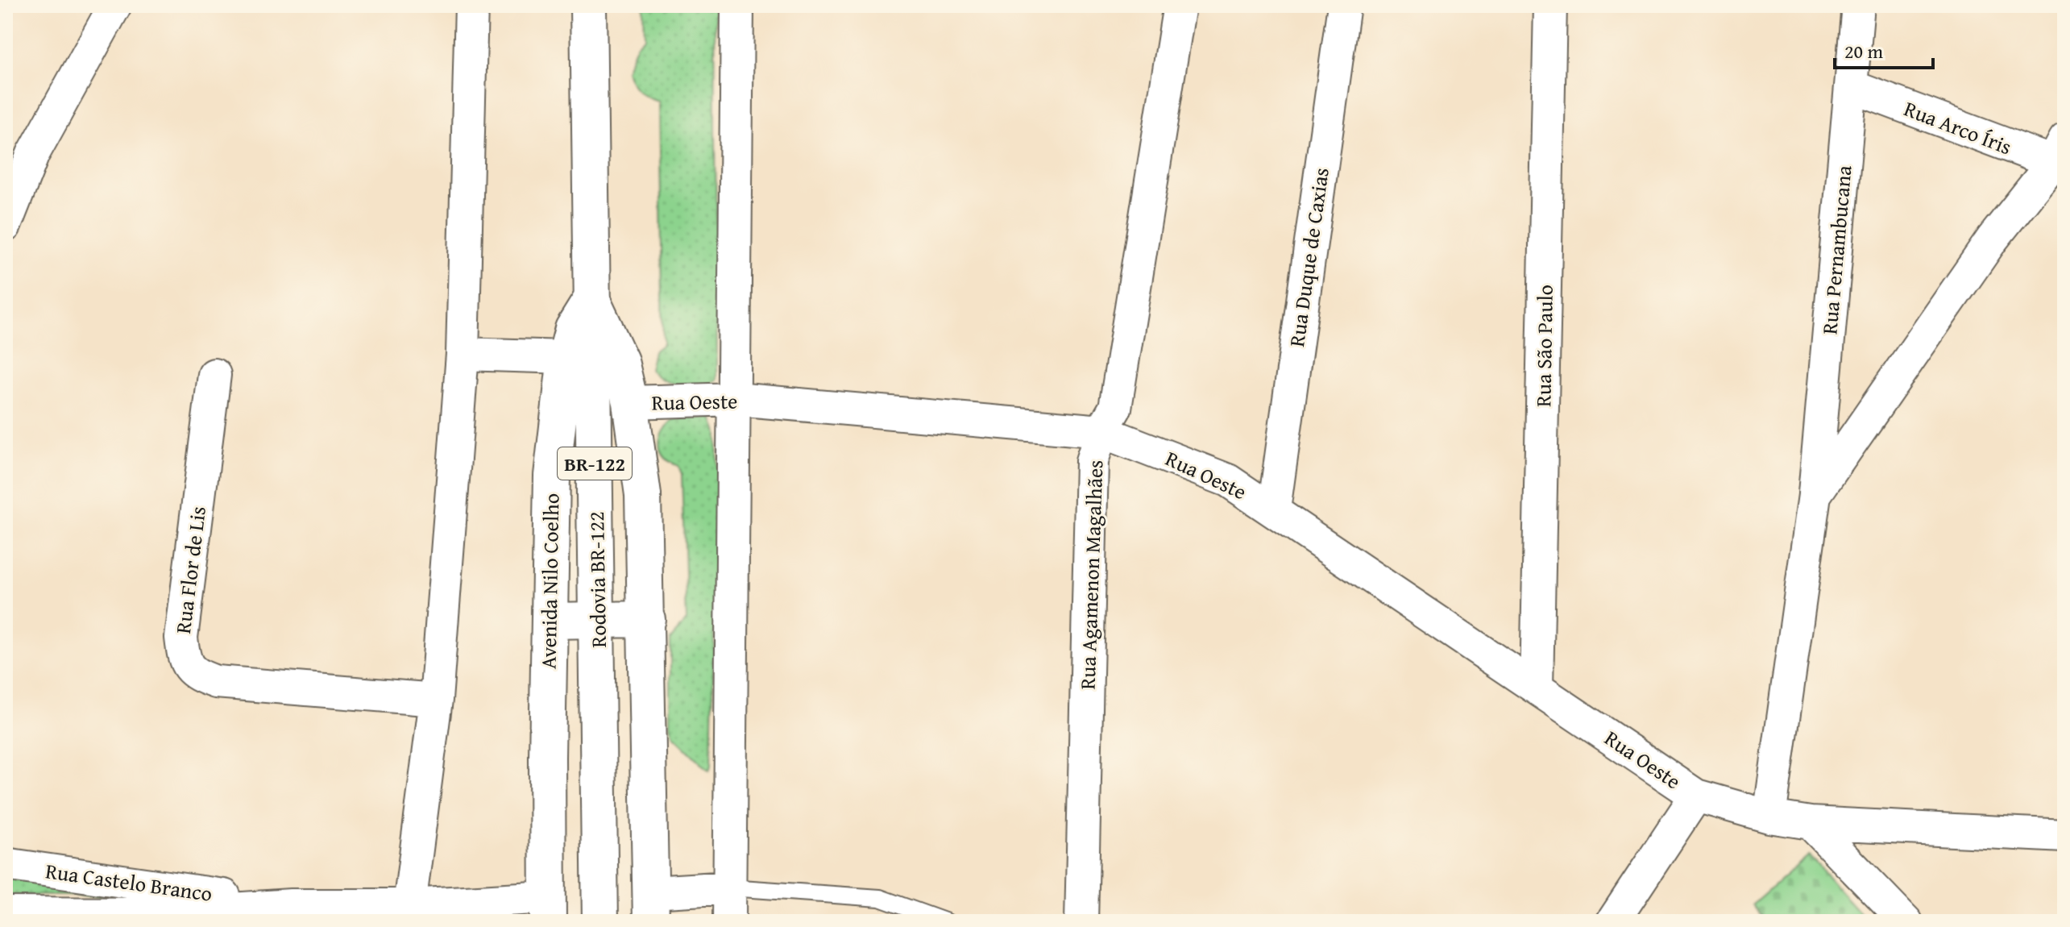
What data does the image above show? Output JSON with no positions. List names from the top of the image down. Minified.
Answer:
{"streets":{"main road":["BR-122","Rodovia BR-122","Avenida Nilo Coelho"],"street":["Rua Arco Íris","Rua Pernambucana","Rua Duque de Caxias","Rua São Paulo","Rua Oeste","Rua Flor de Lis","Rua Agamenon Magalhães","Rua Castelo Branco"]},"crossings":[["Rua Arco Íris","Rua Pernambucana"],["Rua Pernambucana","Rua Oeste"],["Rua Duque de Caxias","Rua Oeste"],["Rua São Paulo","Rua Oeste"],["Rua Oeste","Rua Agamenon Magalhães"],["Rodovia BR-122","Avenida Nilo Coelho"],["Avenida Nilo Coelho","Rua Castelo Branco"]],"scale_bar":"20 m"}
